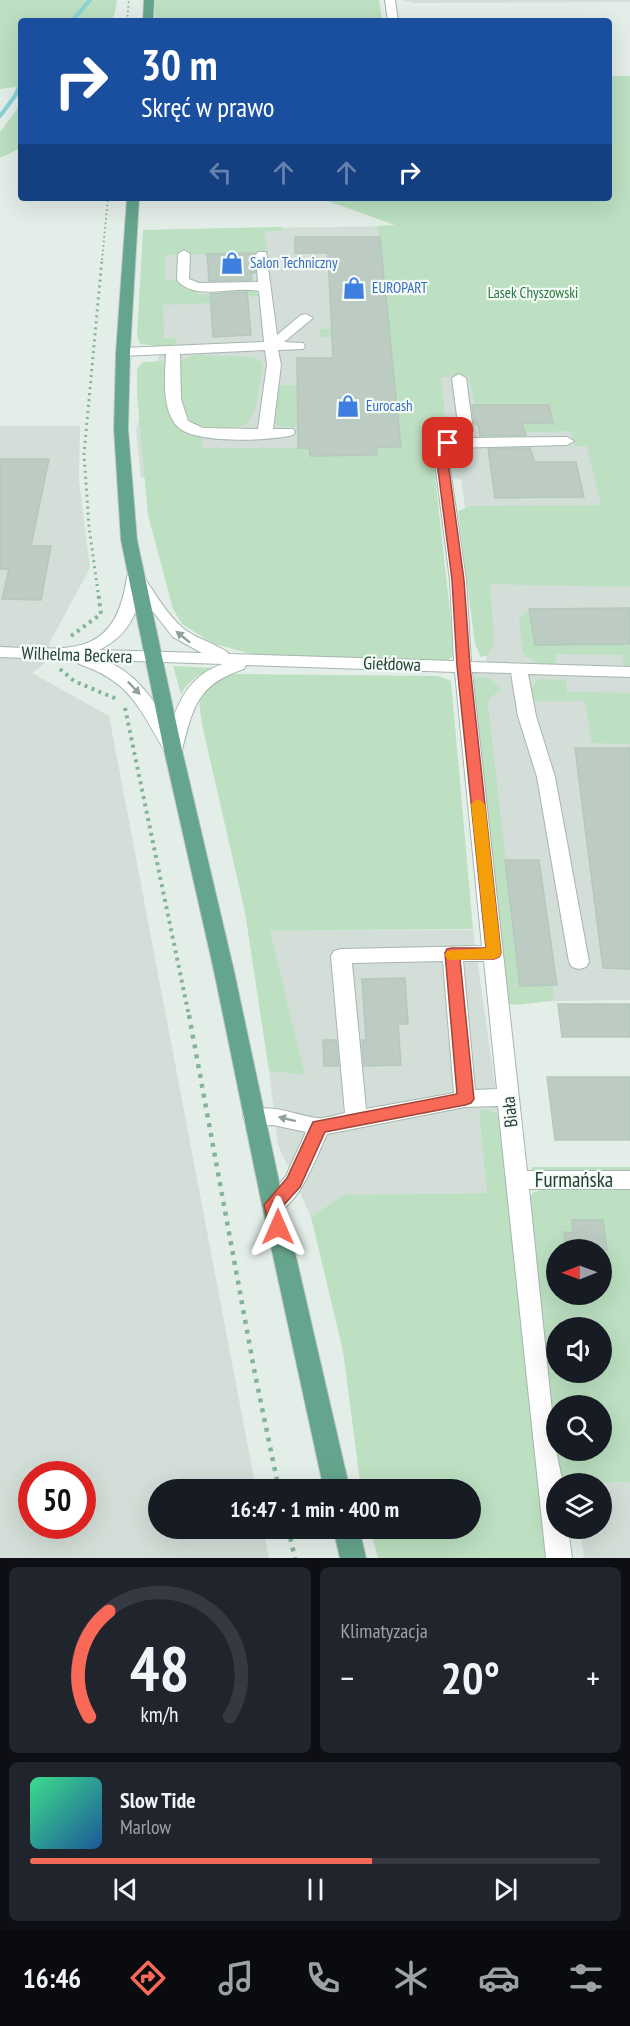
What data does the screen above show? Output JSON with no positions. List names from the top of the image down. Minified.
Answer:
{"streets":{"street":["Wilhelma Beckera","Giełdowa","Biała","Furmańska"]},"crossings":[["Wilhelma Beckera","Giełdowa"],["Giełdowa","Biała"],["Biała","Furmańska"]],"parks":["Lasek Chyszowski"],"places":{"shop":["Salon Techniczny","EUROPART","Eurocash"]},"north":"left","page":{"turn":["30 m","Skręć w prawo"],"limit":"50","trip":"16:47 · 1 min · 400 m","tile":"Klimatyzacja","heat":["−","20°","+"],"song":["Slow Tide","Marlow"],"tabs":"16:46","gauge":["48","km/h"]}}
